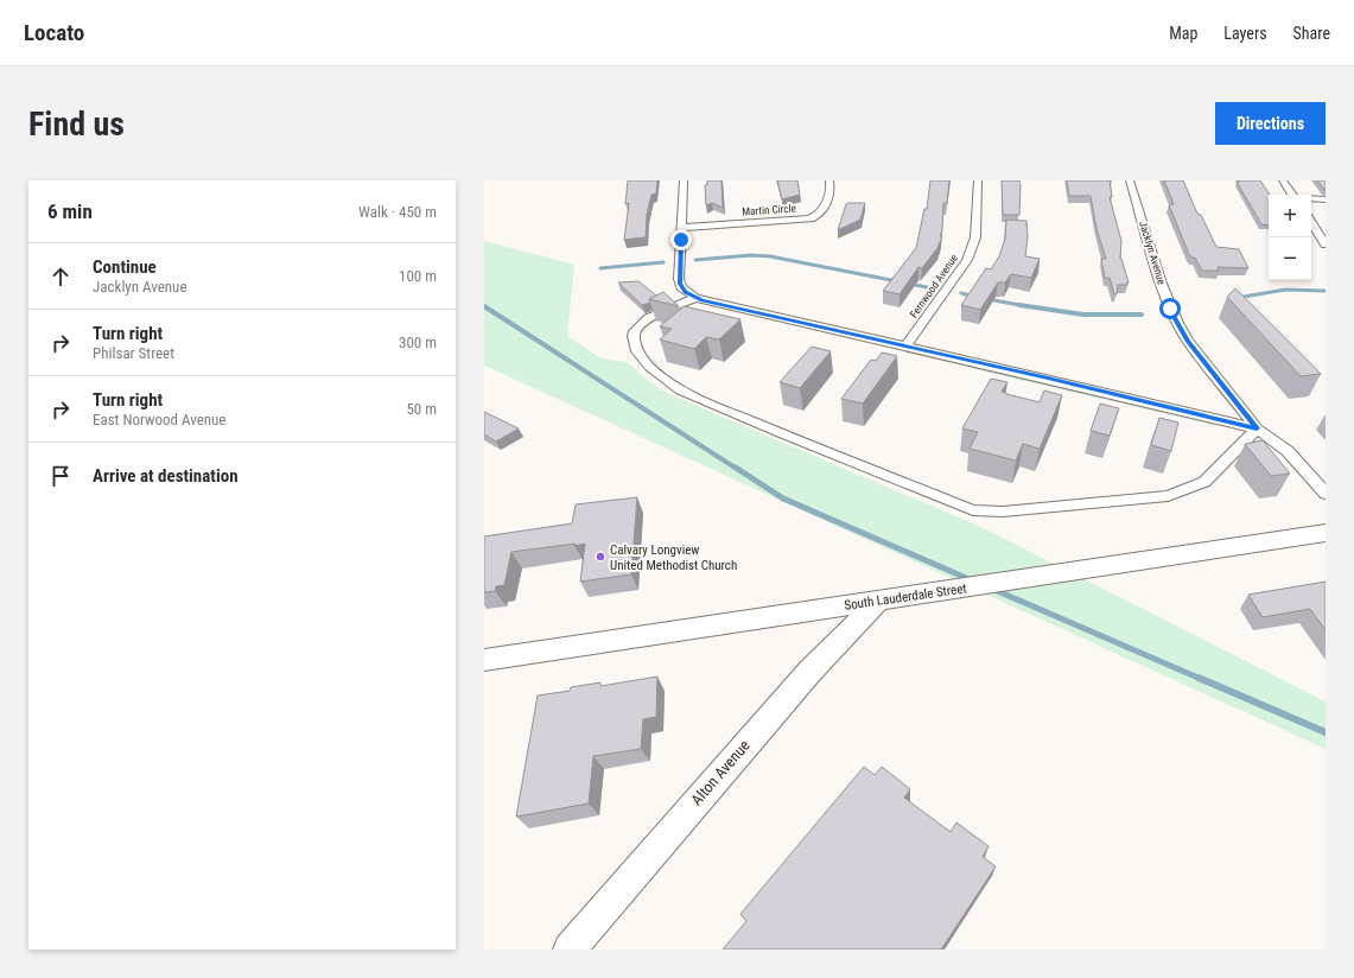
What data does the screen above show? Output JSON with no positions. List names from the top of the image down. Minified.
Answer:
{"streets":{"street":["Martin Circle","Jacklyn Avenue","Fernwood Avenue","South Lauderdale Street","Alton Avenue"]},"crossings":[["South Lauderdale Street","Alton Avenue"]],"places":["Calvary Longview United Methodist Church"],"page":{"header":"Locato","nav":["Map","Layers","Share"],"buttons":"Directions","title":"Find us","heading":["6 min","Walk · 450 m"],"map_buttons":["+","−"],"list":[["Continue","Jacklyn Avenue","100 m"],["Turn right","Philsar Street","300 m"],["Turn right","East Norwood Avenue","50 m"],"Arrive at destination"]}}
